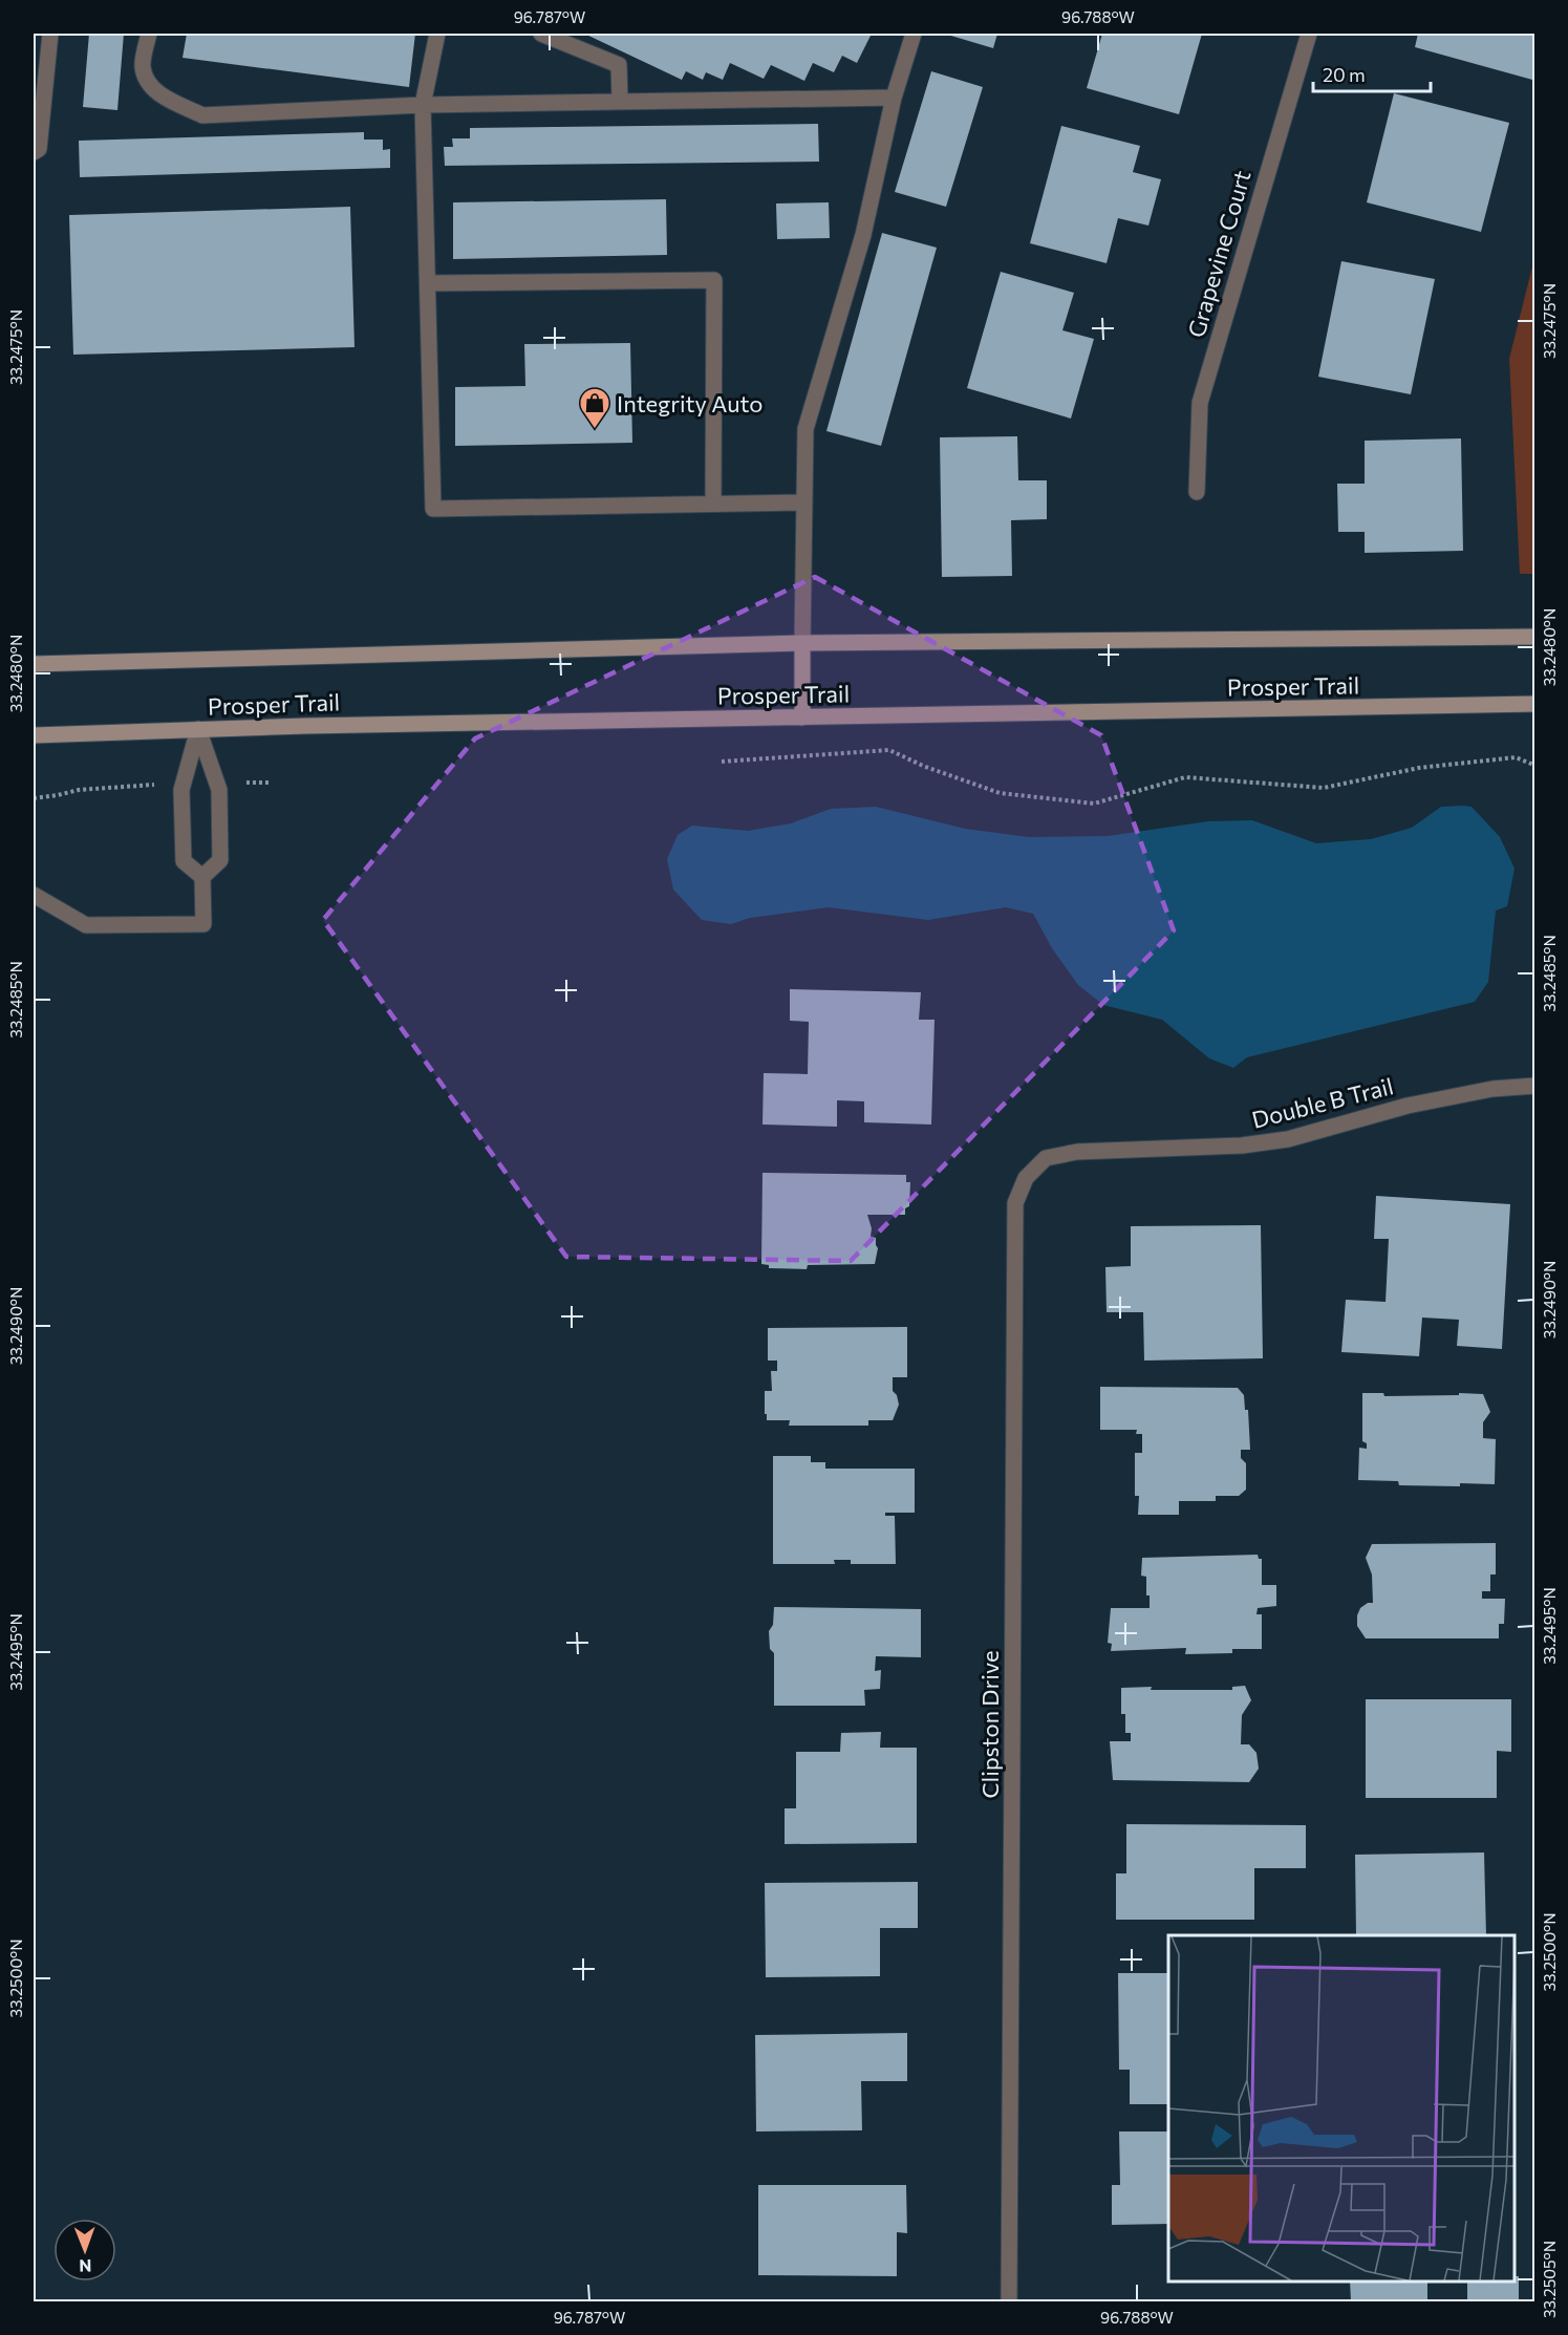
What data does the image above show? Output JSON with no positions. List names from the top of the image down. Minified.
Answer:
{"streets":{"main road":["Prosper Trail"],"street":["Grapevine Court","Double B Trail","Clipston Drive"]},"crossings":[["Double B Trail","Clipston Drive"]],"places":{"shop":["Integrity Auto"]},"scale_bar":"20 m","north":"bottom","coordinates":["96.787°W","96.788°W","33.2475°N","33.2480°N","33.2485°N","33.2490°N","33.2495°N","33.2500°N","33.2505°N"]}
